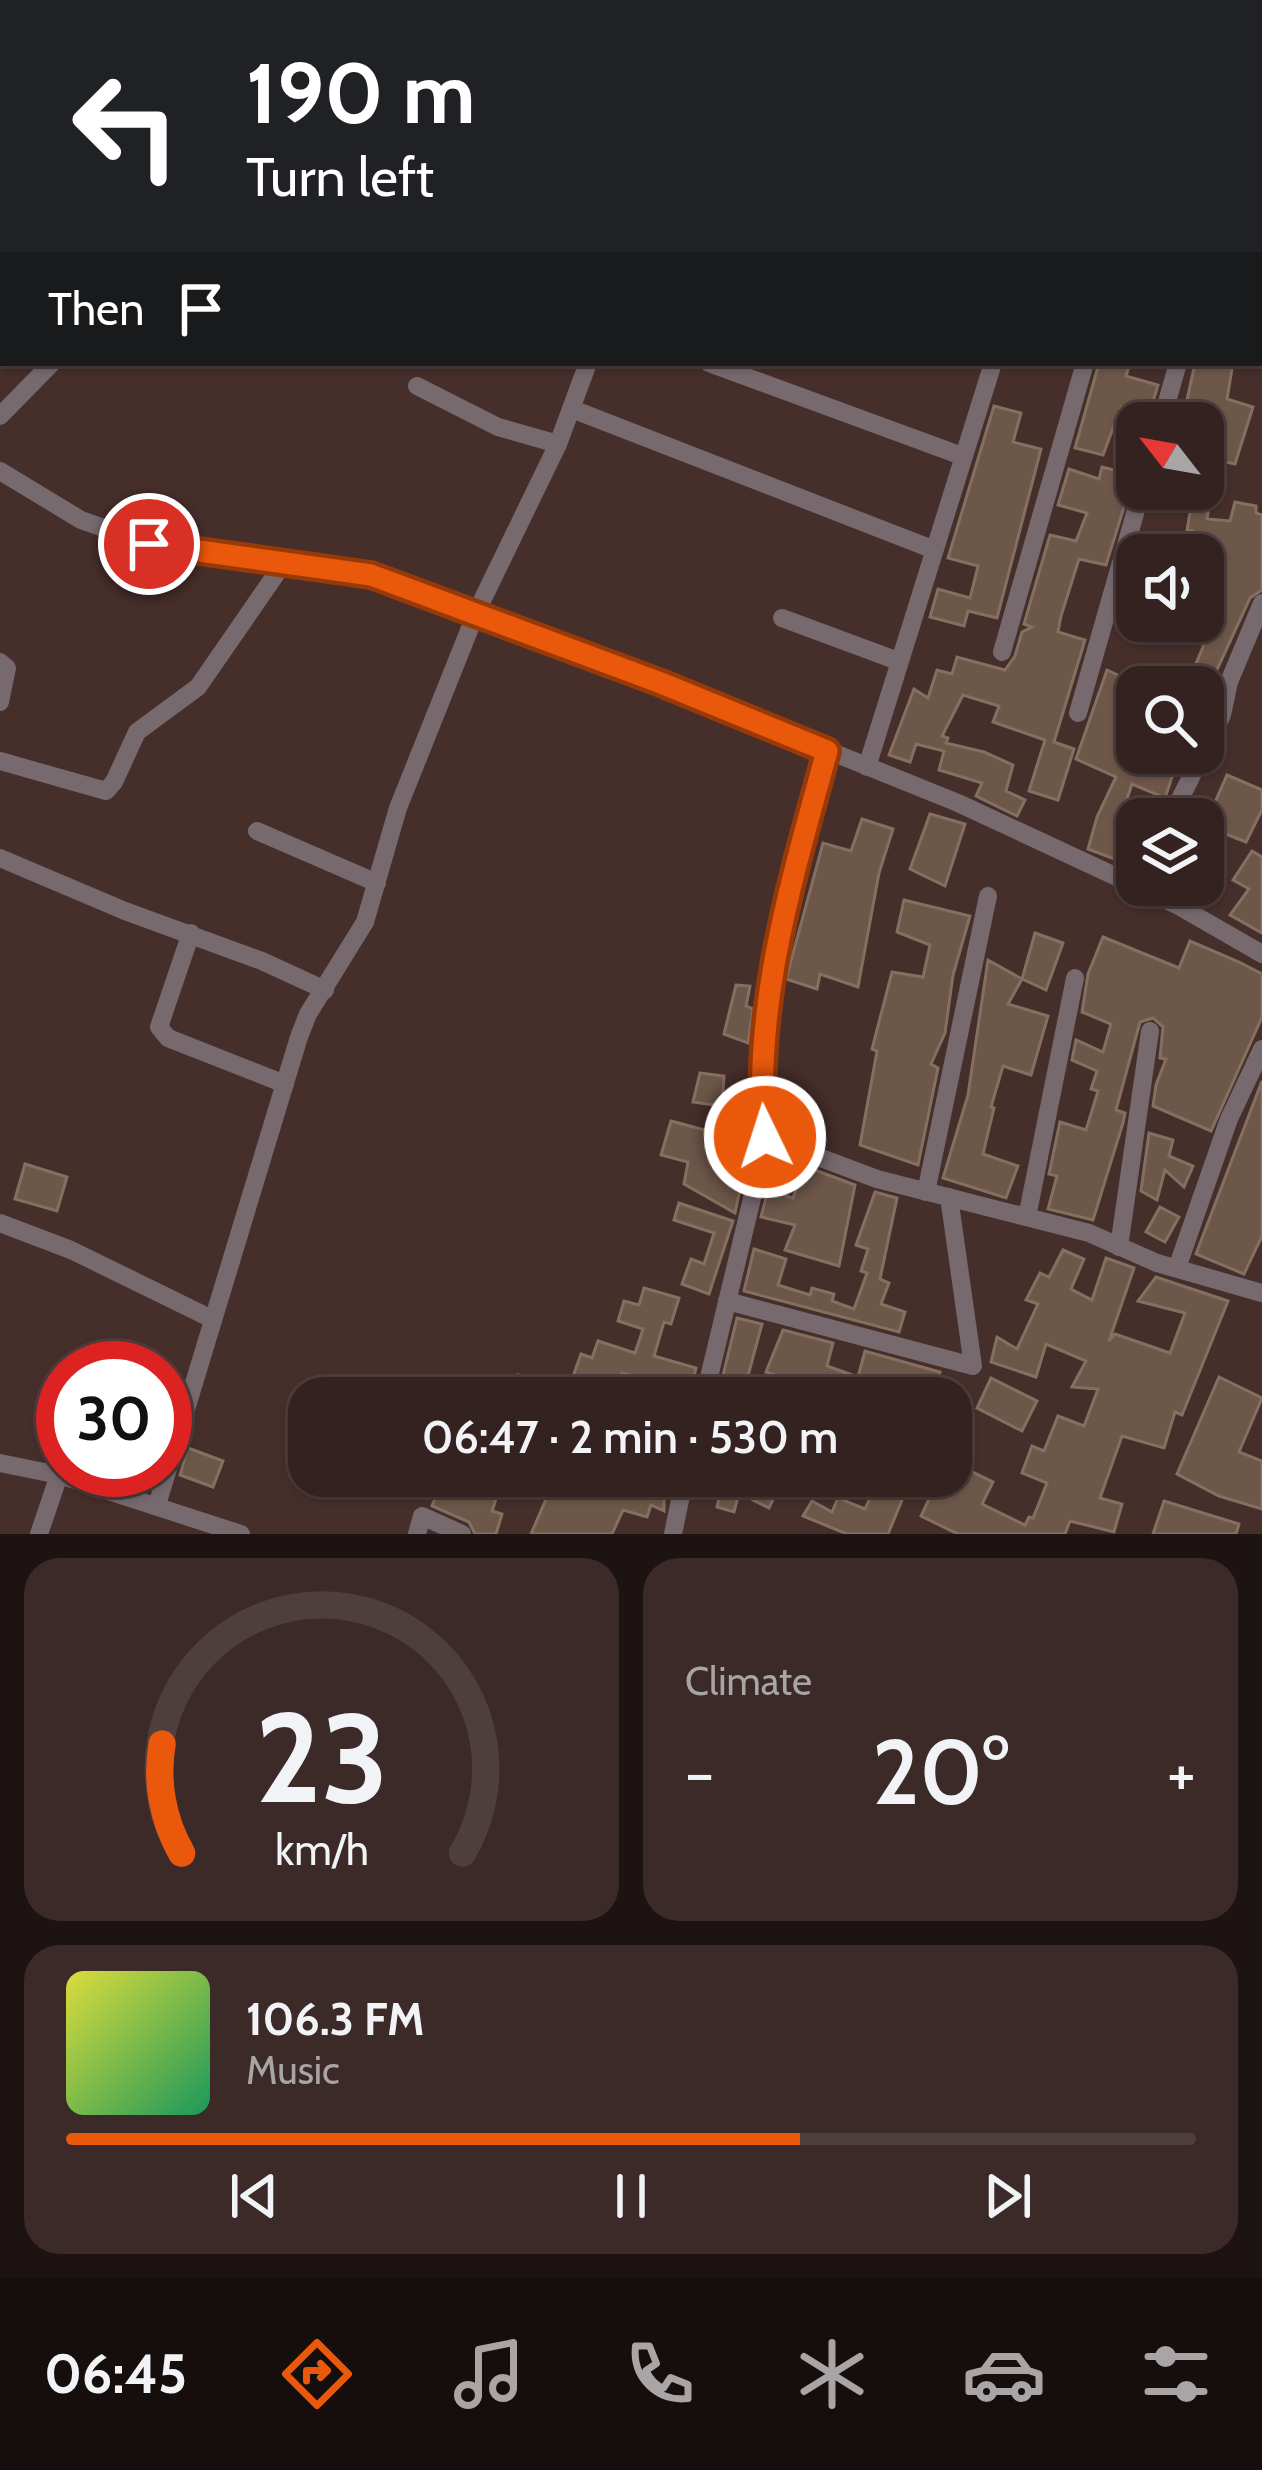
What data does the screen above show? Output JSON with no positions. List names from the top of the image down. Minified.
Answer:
{"north":"top left","page":{"turn":["190 m","Turn left"],"then":"Then","limit":"30","trip":"06:47 · 2 min · 530 m","tile":"Climate","heat":["−","20°","+"],"song":["106.3 FM","Music"],"tabs":"06:45","gauge":["23","km/h"]}}
